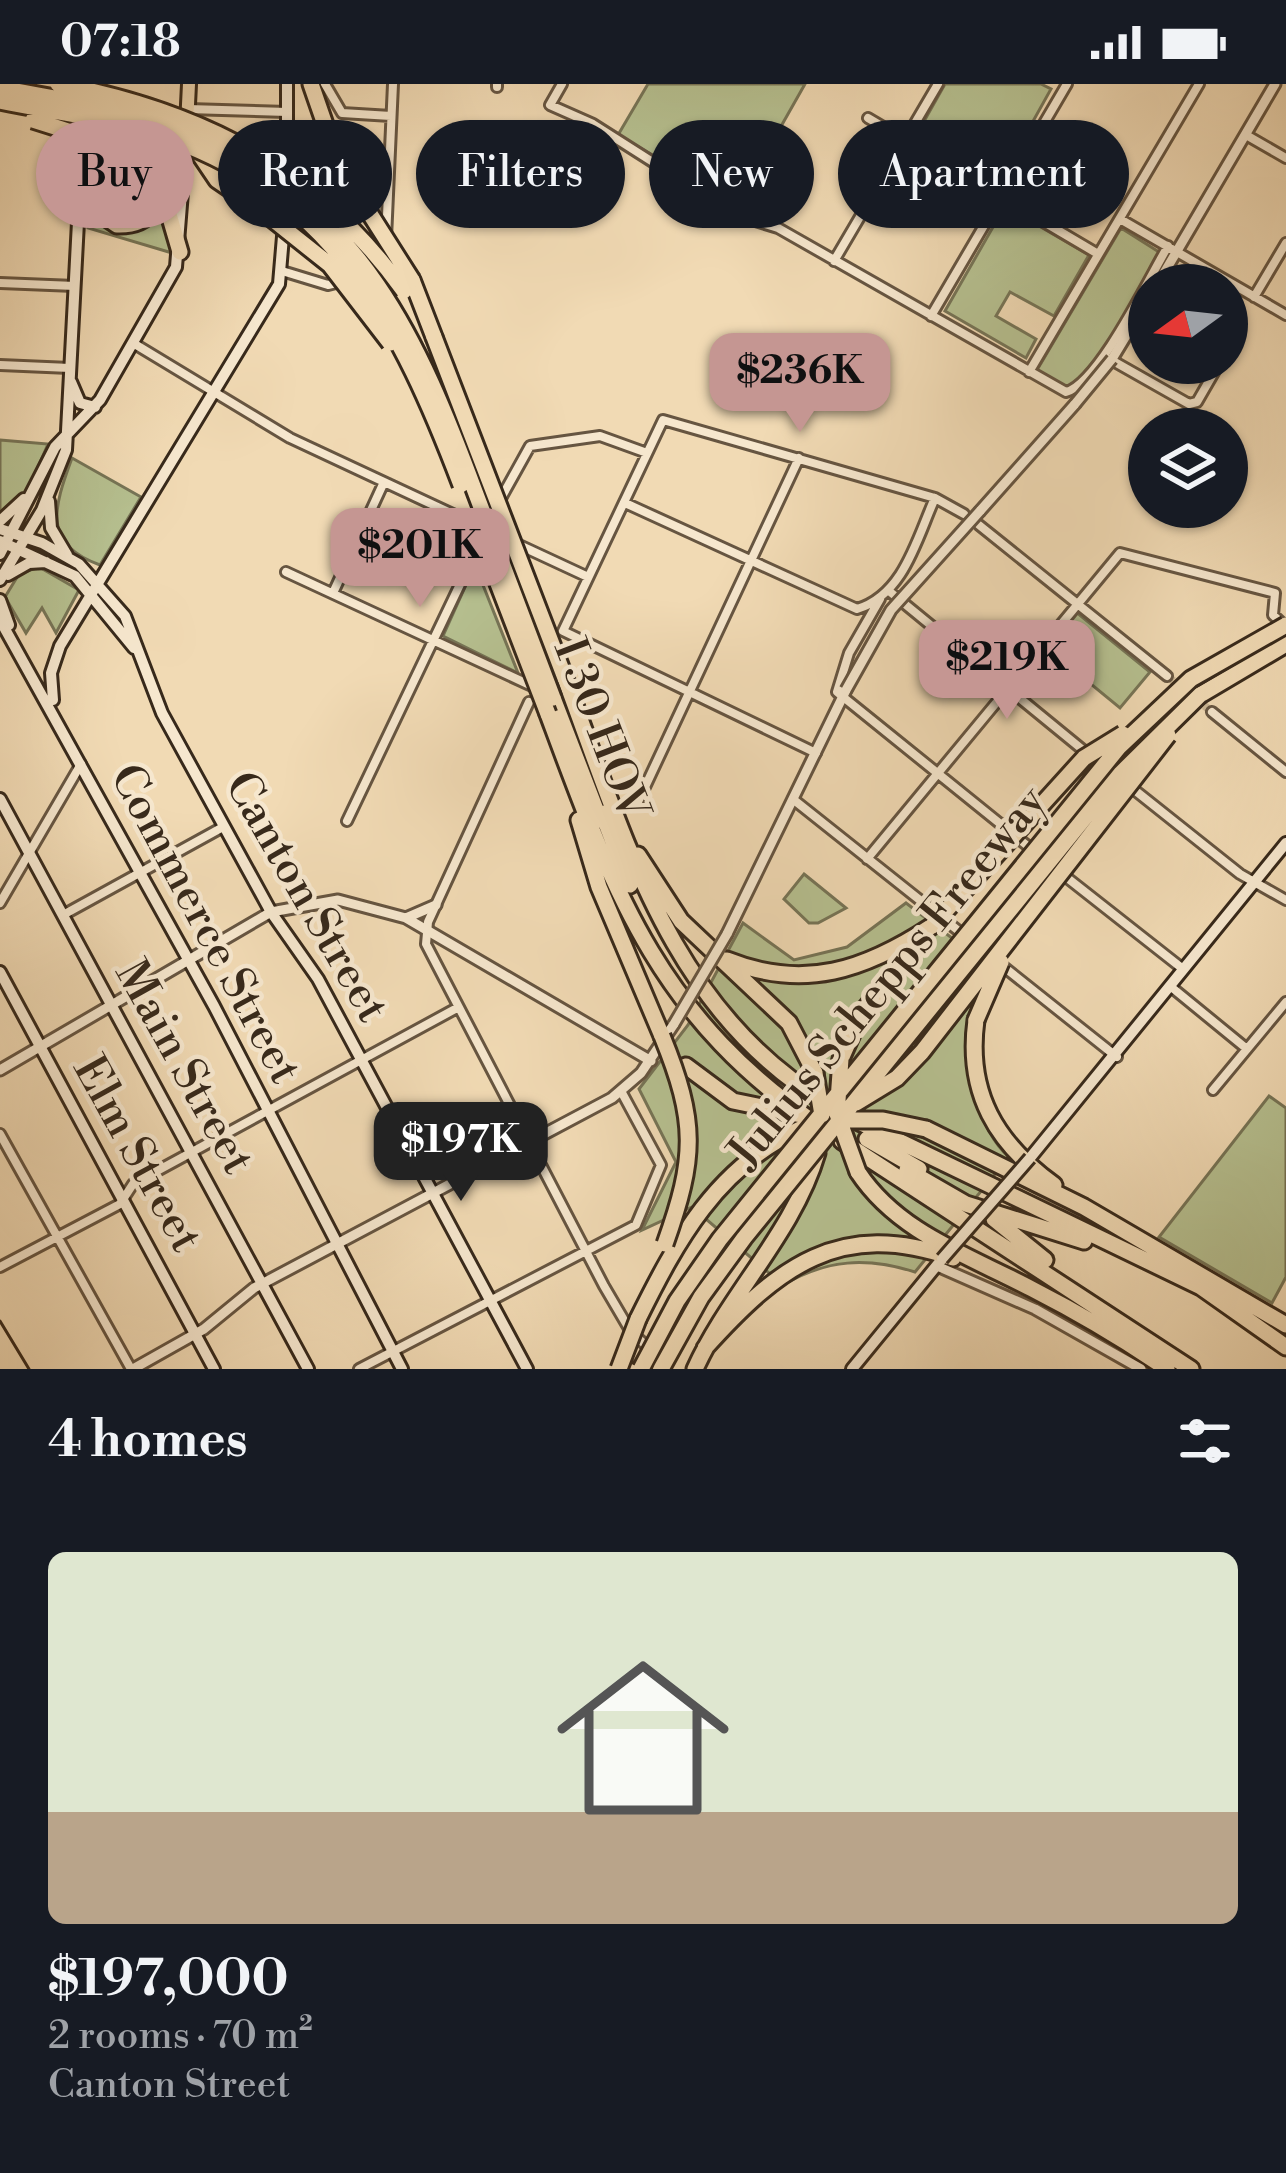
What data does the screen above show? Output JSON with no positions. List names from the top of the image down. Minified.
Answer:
{"streets":{"highway":["I 30 HOV","Julius Schepps Freeway"],"main road":["Canton Street","Commerce Street","Main Street","Elm Street"]},"north":"left","page":{"status":"07:18","chip":["Buy","Rent","Filters","New","Apartment"],"price":["$236K","$201K","$219K","$197K"],"heading":"4 homes","list":[{"name":"$197,000","note":"2 rooms · 70 m² · Canton Street"}]}}
